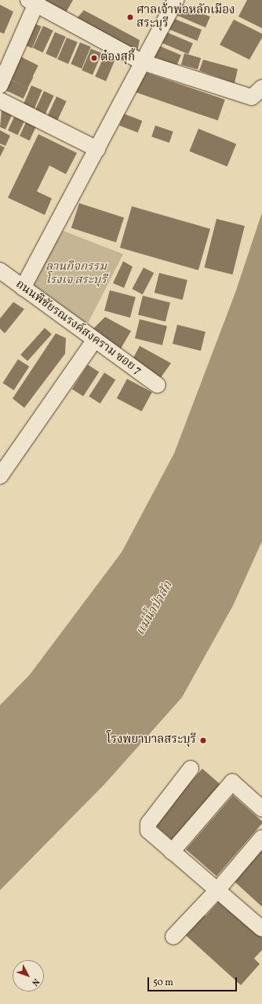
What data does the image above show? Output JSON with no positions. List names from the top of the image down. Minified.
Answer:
{"streets":{"street":["ถนนพิชัยรณรงค์สงคราม ซอย 7"]},"water":["แม่น้ำป่าสัก"],"parks":["ลานกิจกรรม โรงเจ สระบุรี"],"places":["ศาลเจ้าพ่อหลักเมือง สระบุรี","ต๋องสุกี้","โรงพยาบาลสระบุรี"],"scale_bar":"50 m","north":"bottom right"}
